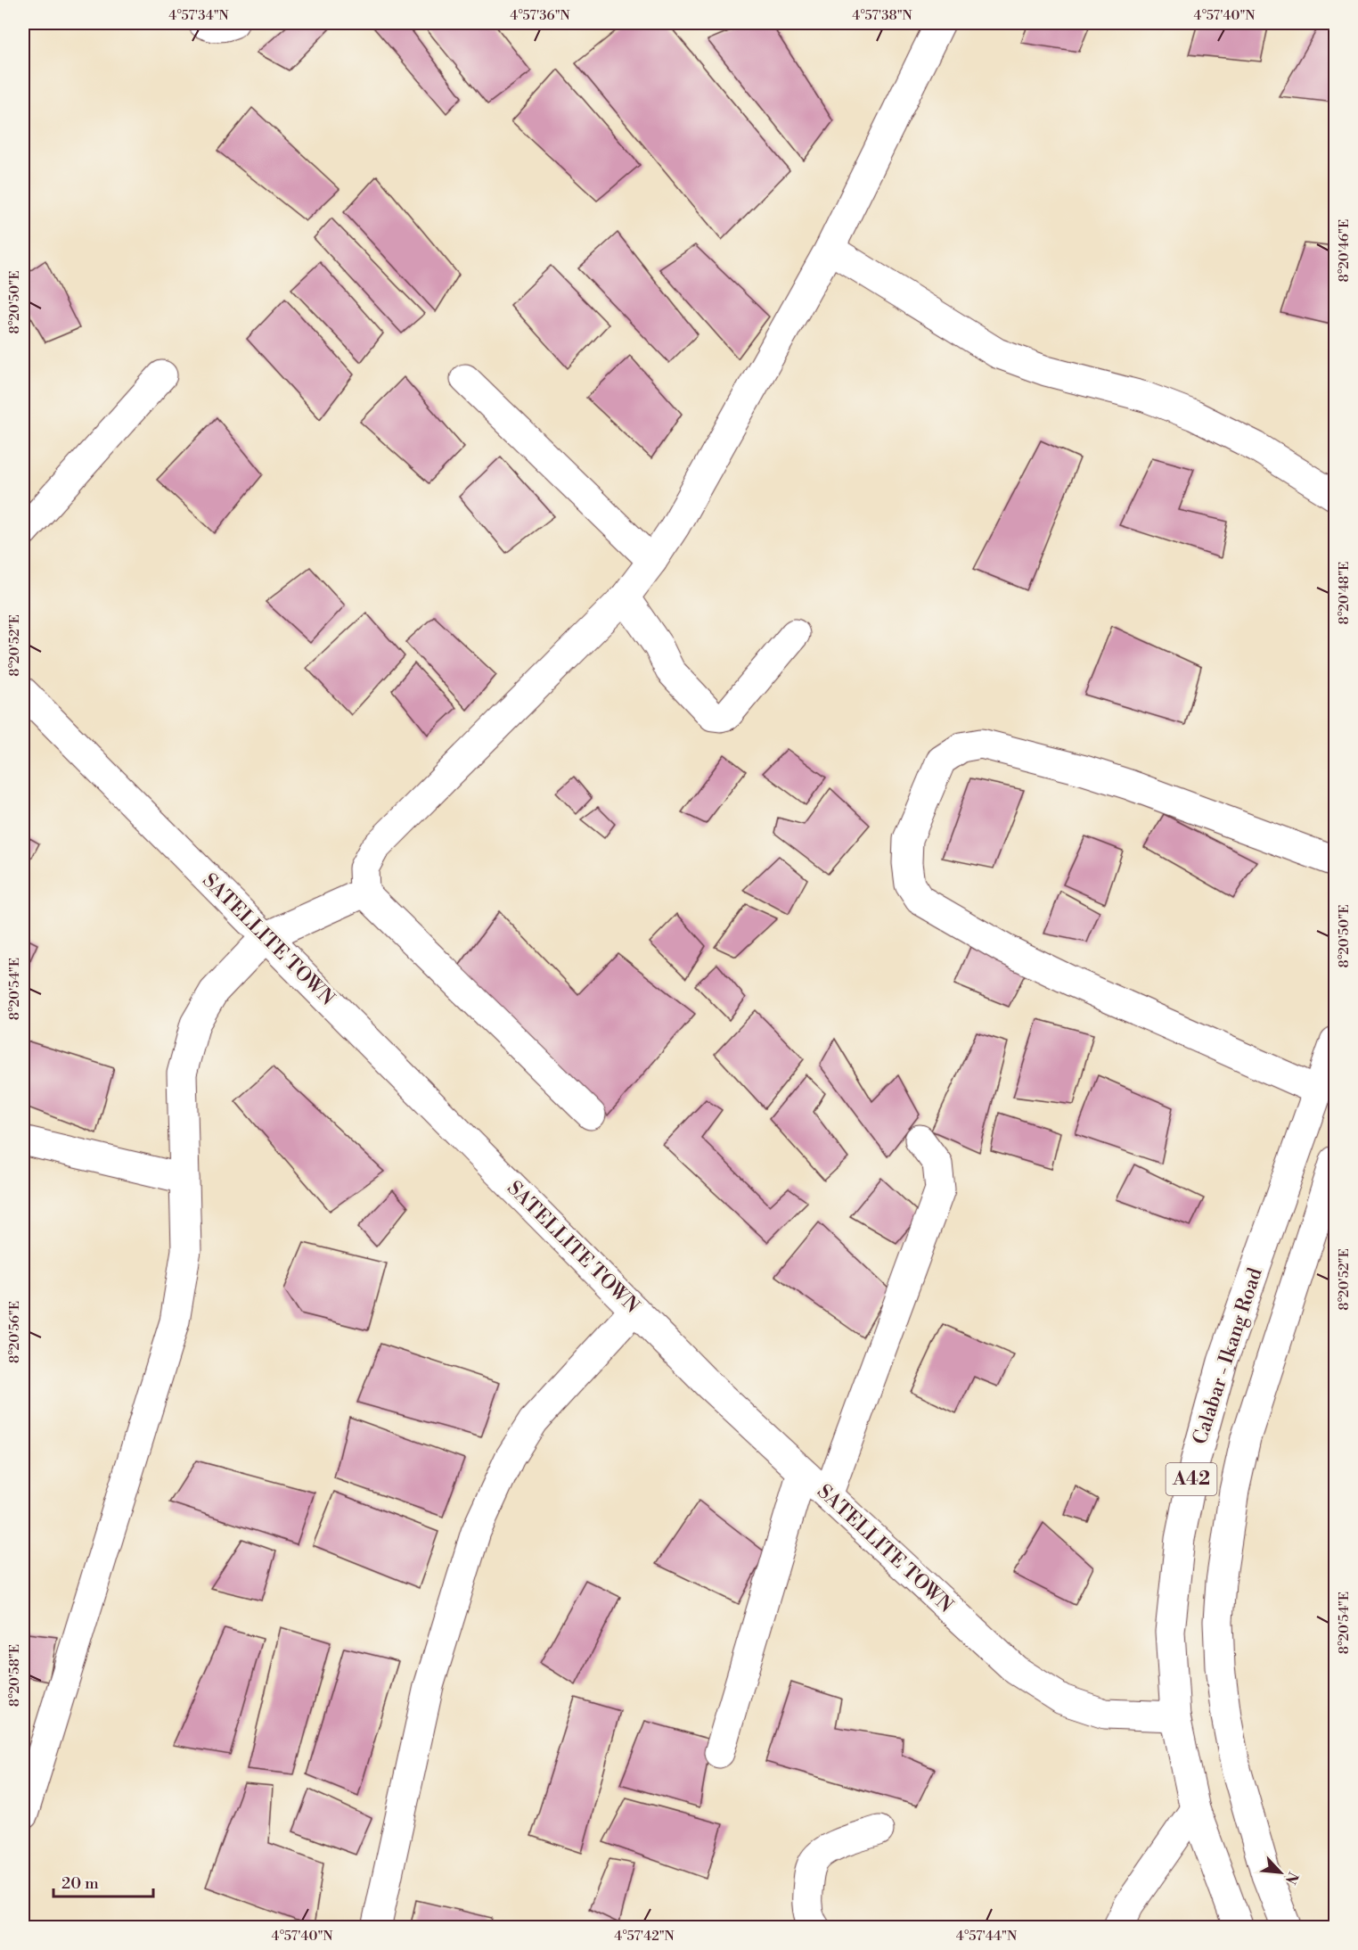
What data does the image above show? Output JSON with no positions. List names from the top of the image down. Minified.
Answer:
{"streets":{"street":["SATELLITE TOWN","Calabar - Ikang Road","A42"]},"crossings":[["SATELLITE TOWN","Calabar - Ikang Road"]],"scale_bar":"20 m","north":"bottom right","coordinates":["4°57'34\"N","4°57'36\"N","4°57'38\"N","4°57'40\"N","8°20'46\"E","8°20'50\"E","8°20'48\"E","8°20'52\"E","8°20'54\"E","8°20'56\"E","8°20'58\"E","4°57'42\"N","4°57'44\"N"]}
